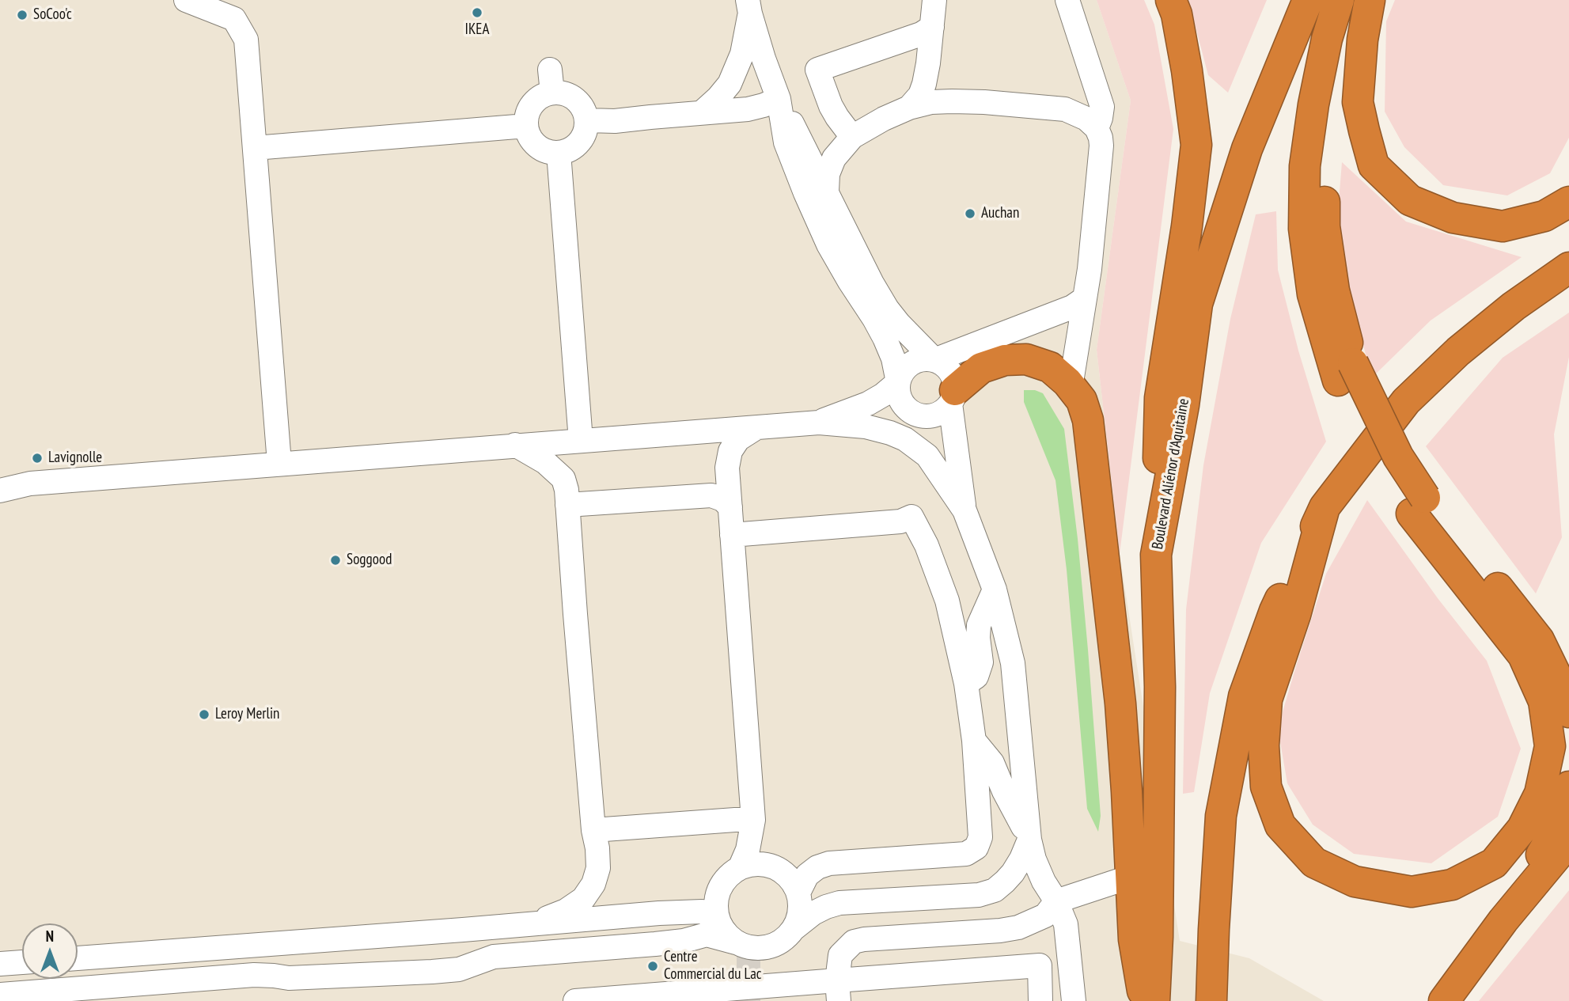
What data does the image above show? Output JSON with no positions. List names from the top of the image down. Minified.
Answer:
{"streets":{"highway":["Boulevard Aliénor d'Aquitaine"]},"places":["IKEA","SoCoo'c","Auchan","Lavignolle","Soggood","Leroy Merlin","Centre Commercial du Lac"],"north":"top"}
